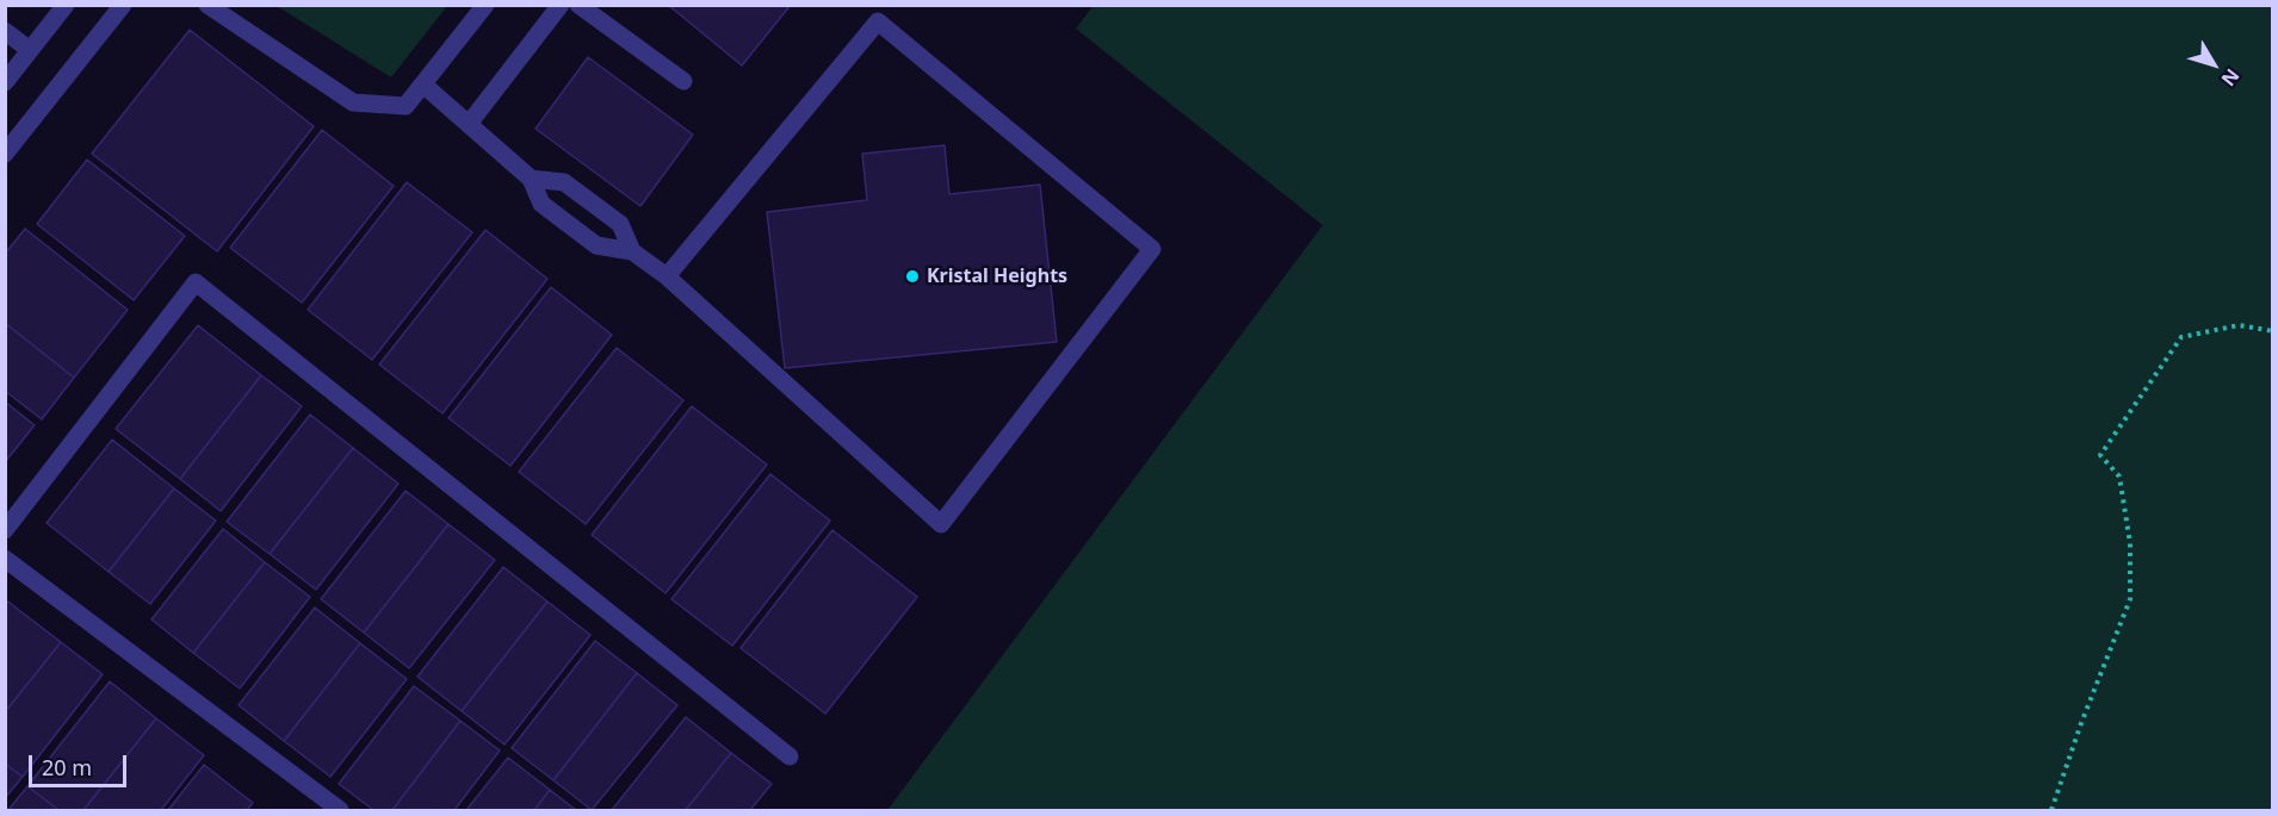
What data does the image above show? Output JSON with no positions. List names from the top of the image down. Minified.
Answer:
{"places":["Kristal Heights"],"scale_bar":"20 m","north":"bottom right"}
